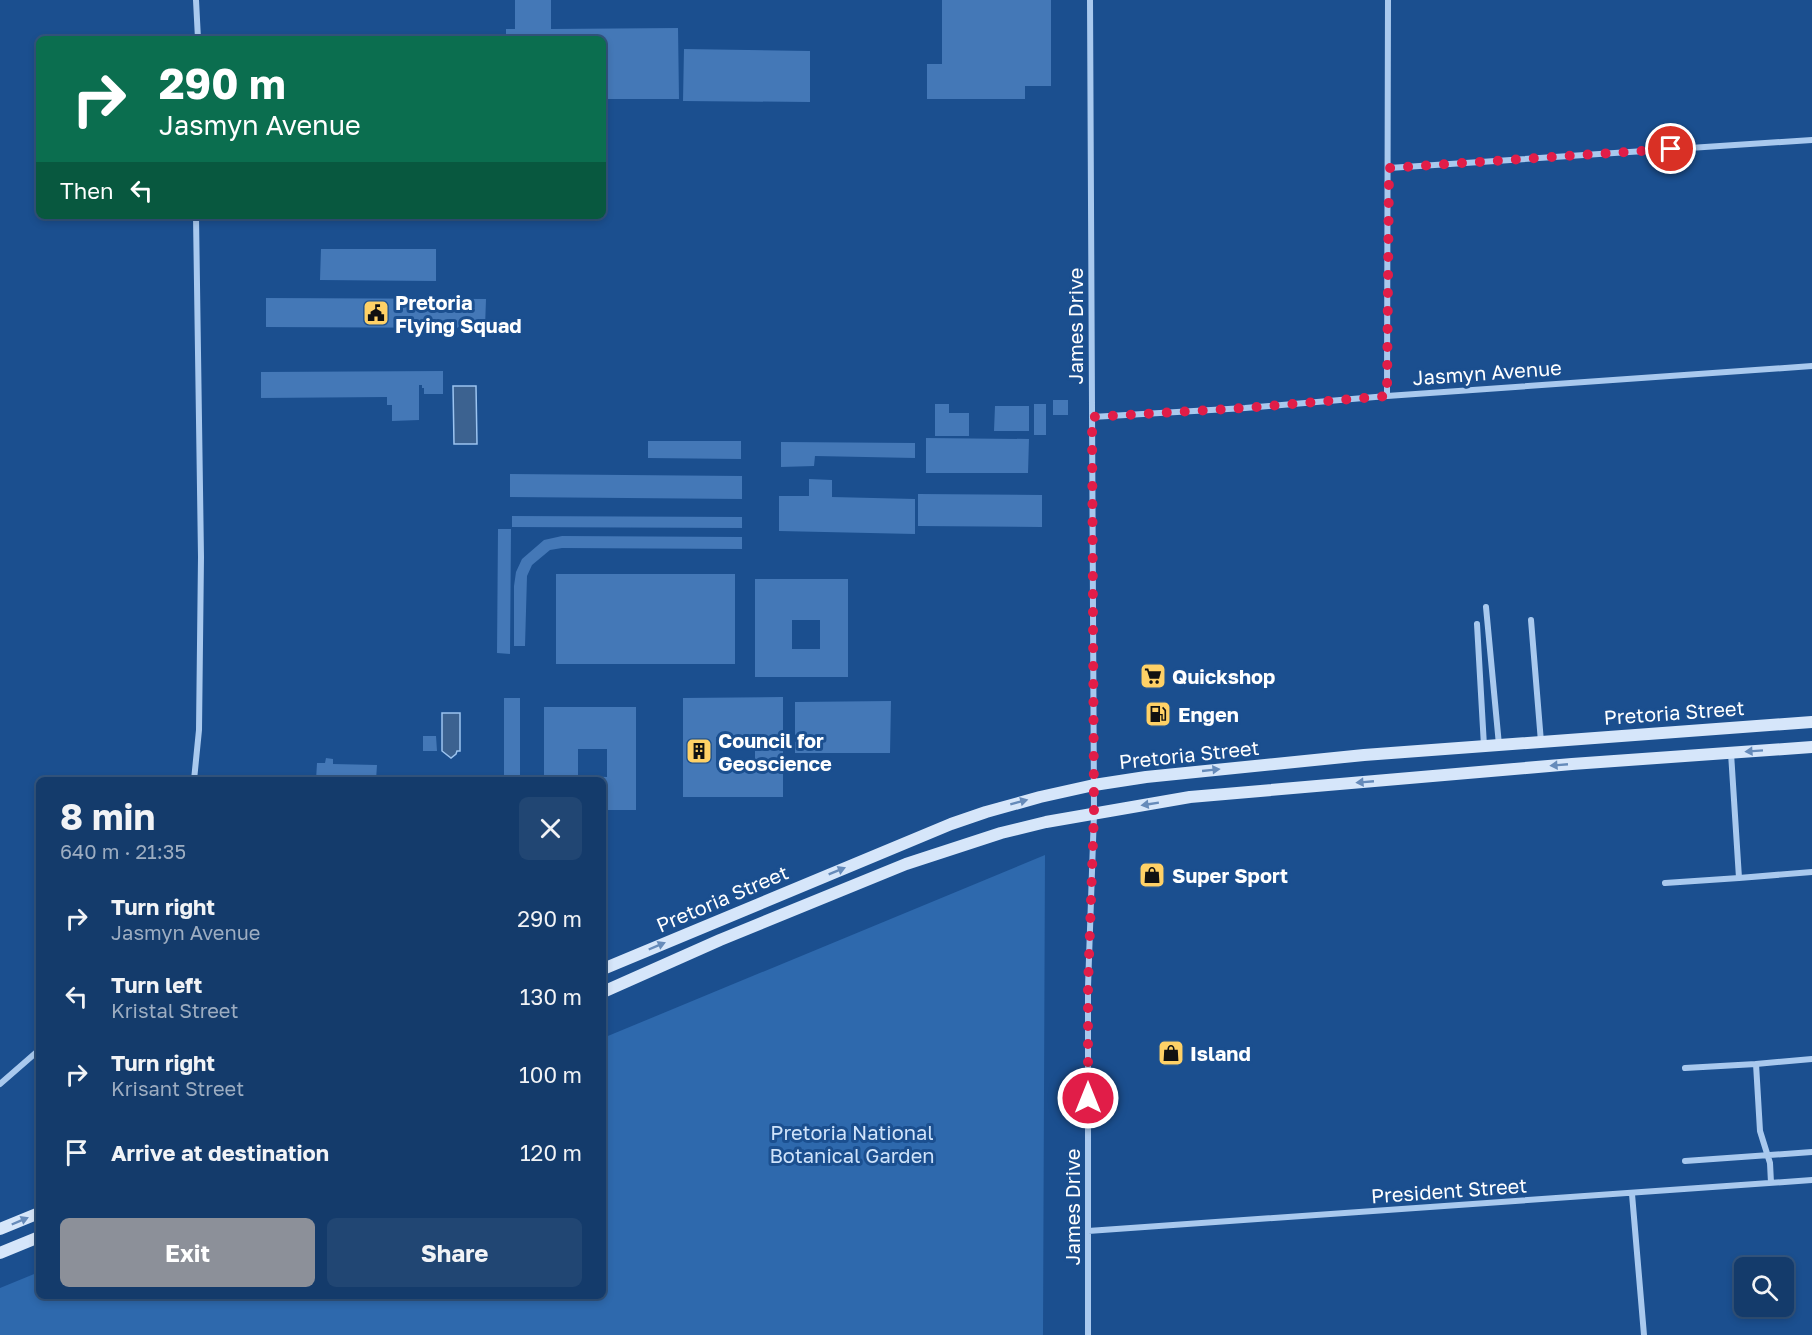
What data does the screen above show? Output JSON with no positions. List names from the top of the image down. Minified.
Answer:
{"streets":{"main road":["Pretoria Street"],"street":["James Drive","Jasmyn Avenue","President Street"]},"crossings":[["James Drive","Jasmyn Avenue"],["James Drive","Pretoria Street"],["James Drive","President Street"]],"parks":["Pretoria National Botanical Garden"],"places":{"public building":["Pretoria Flying Squad"],"supermarket":["Quickshop"],"fuel station":["Engen"],"building":["Council for Geoscience"],"shop":["Super Sport","Island"]},"page":{"turn":["290 m","Jasmyn Avenue"],"then":"Then","heading":["8 min","640 m · 21:35"],"list":[{"name":"Turn right","note":"Jasmyn Avenue","value":"290 m"},{"name":"Turn left","note":"Kristal Street","value":"130 m"},{"name":"Turn right","note":"Krisant Street","value":"100 m"},{"name":"Arrive at destination","value":"120 m"}],"buttons":["Exit","Share"]}}
